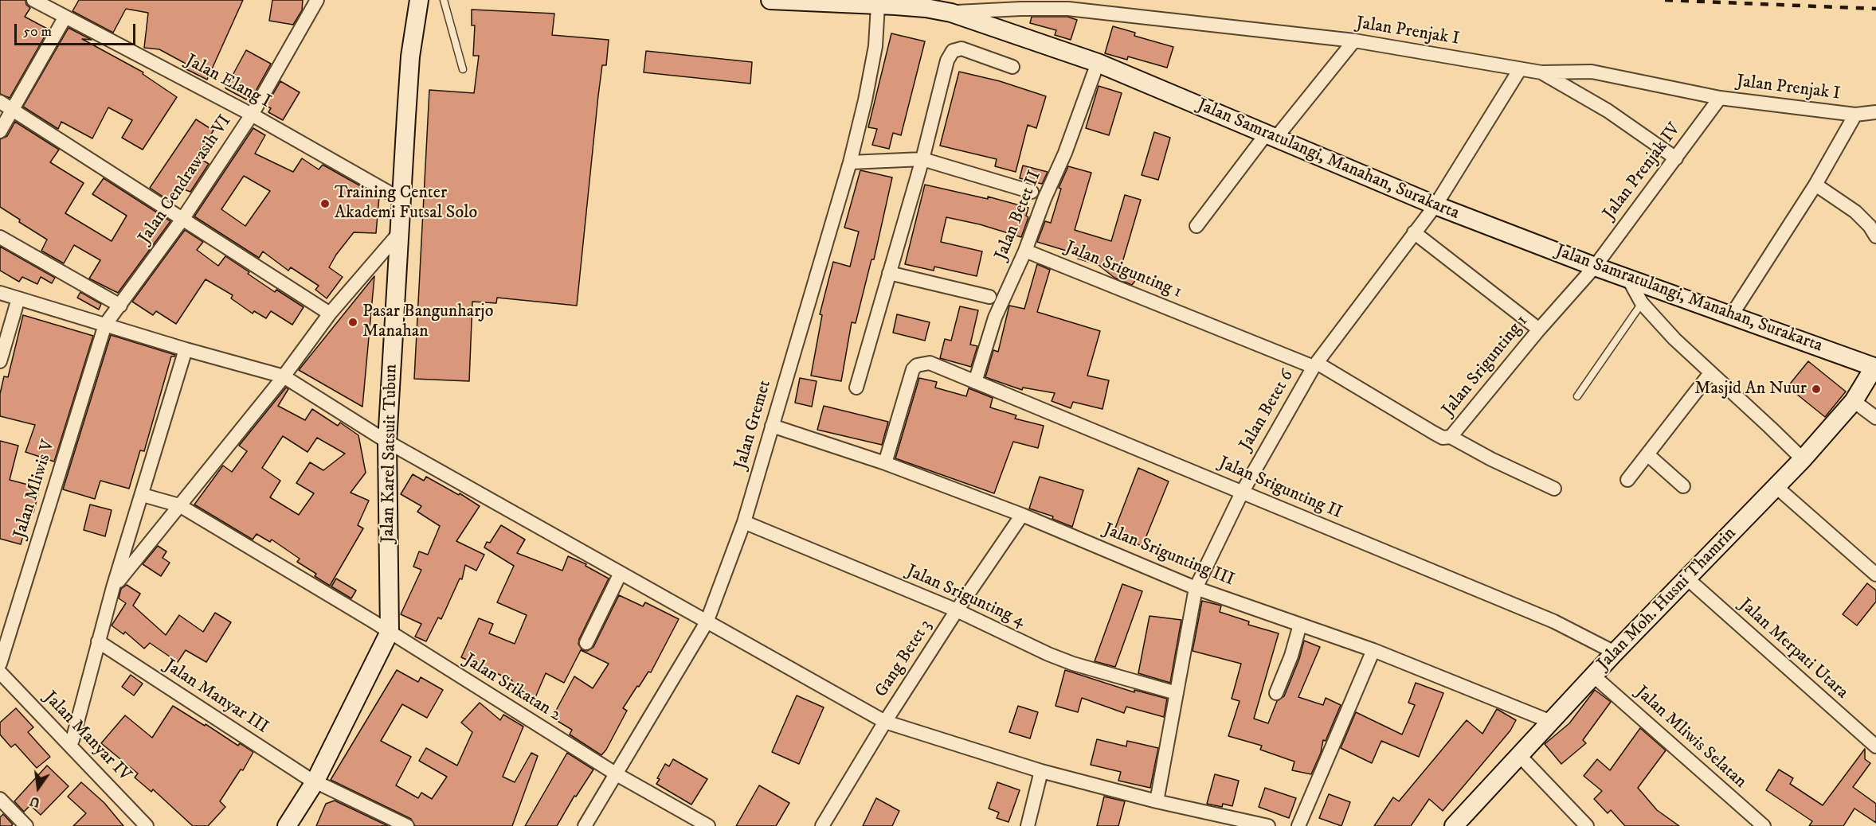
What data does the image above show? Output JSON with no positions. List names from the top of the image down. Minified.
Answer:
{"streets":{"street":["Jalan Prenjak I","Jalan Elang I","Jalan Samratulangi, Manahan, Surakarta","Jalan Prenjak IV","Jalan Cendrawasih VI","Jalan Betet II","Jalan Srigunting 1","Jalan Betet 6","Jalan Gremet","Jalan Karel Satsuit Tubun","Jalan Srigunting II","Jalan Mliwis V","Jalan Srigunting III","Jalan Srigunting 4","Jalan Moh. Husni Thamrin","Jalan Merpati Utara","Gang Betet 3","Jalan Srikatan 2","Jalan Manyar III","Jalan Manyar IV","Jalan Mliwis Selatan"]},"crossings":[["Jalan Prenjak I","Jalan Samratulangi, Manahan, Surakarta"],["Jalan Prenjak I","Jalan Prenjak IV"],["Jalan Prenjak I","Jalan Betet 6"],["Jalan Elang I","Jalan Cendrawasih VI"],["Jalan Elang I","Jalan Karel Satsuit Tubun"],["Jalan Samratulangi, Manahan, Surakarta","Jalan Prenjak IV"],["Jalan Samratulangi, Manahan, Surakarta","Jalan Betet II"],["Jalan Samratulangi, Manahan, Surakarta","Jalan Srigunting 1"],["Jalan Samratulangi, Manahan, Surakarta","Jalan Betet 6"],["Jalan Samratulangi, Manahan, Surakarta","Jalan Gremet"],["Jalan Samratulangi, Manahan, Surakarta","Jalan Moh. Husni Thamrin"],["Jalan Prenjak IV","Jalan Srigunting 1"],["Jalan Cendrawasih VI","Jalan Mliwis V"],["Jalan Betet II","Jalan Srigunting 1"],["Jalan Betet II","Jalan Srigunting II"],["Jalan Srigunting 1","Jalan Betet 6"],["Jalan Betet 6","Jalan Srigunting II"],["Jalan Betet 6","Jalan Srigunting III"],["Jalan Betet 6","Jalan Srigunting 4"],["Jalan Gremet","Jalan Srigunting III"],["Jalan Gremet","Jalan Srigunting 4"],["Jalan Gremet","Jalan Srikatan 2"],["Jalan Karel Satsuit Tubun","Jalan Srikatan 2"],["Jalan Karel Satsuit Tubun","Jalan Manyar III"],["Jalan Srigunting II","Jalan Srigunting III"],["Jalan Srigunting II","Jalan Moh. Husni Thamrin"],["Jalan Srigunting III","Jalan Moh. Husni Thamrin"],["Jalan Srigunting III","Gang Betet 3"],["Jalan Srigunting 4","Gang Betet 3"],["Jalan Moh. Husni Thamrin","Jalan Merpati Utara"],["Jalan Moh. Husni Thamrin","Jalan Mliwis Selatan"]],"places":["Training Center Akademi Futsal Solo","Pasar Bangunharjo Manahan","Masjid An Nuur"],"scale_bar":"50 m","north":"bottom"}
